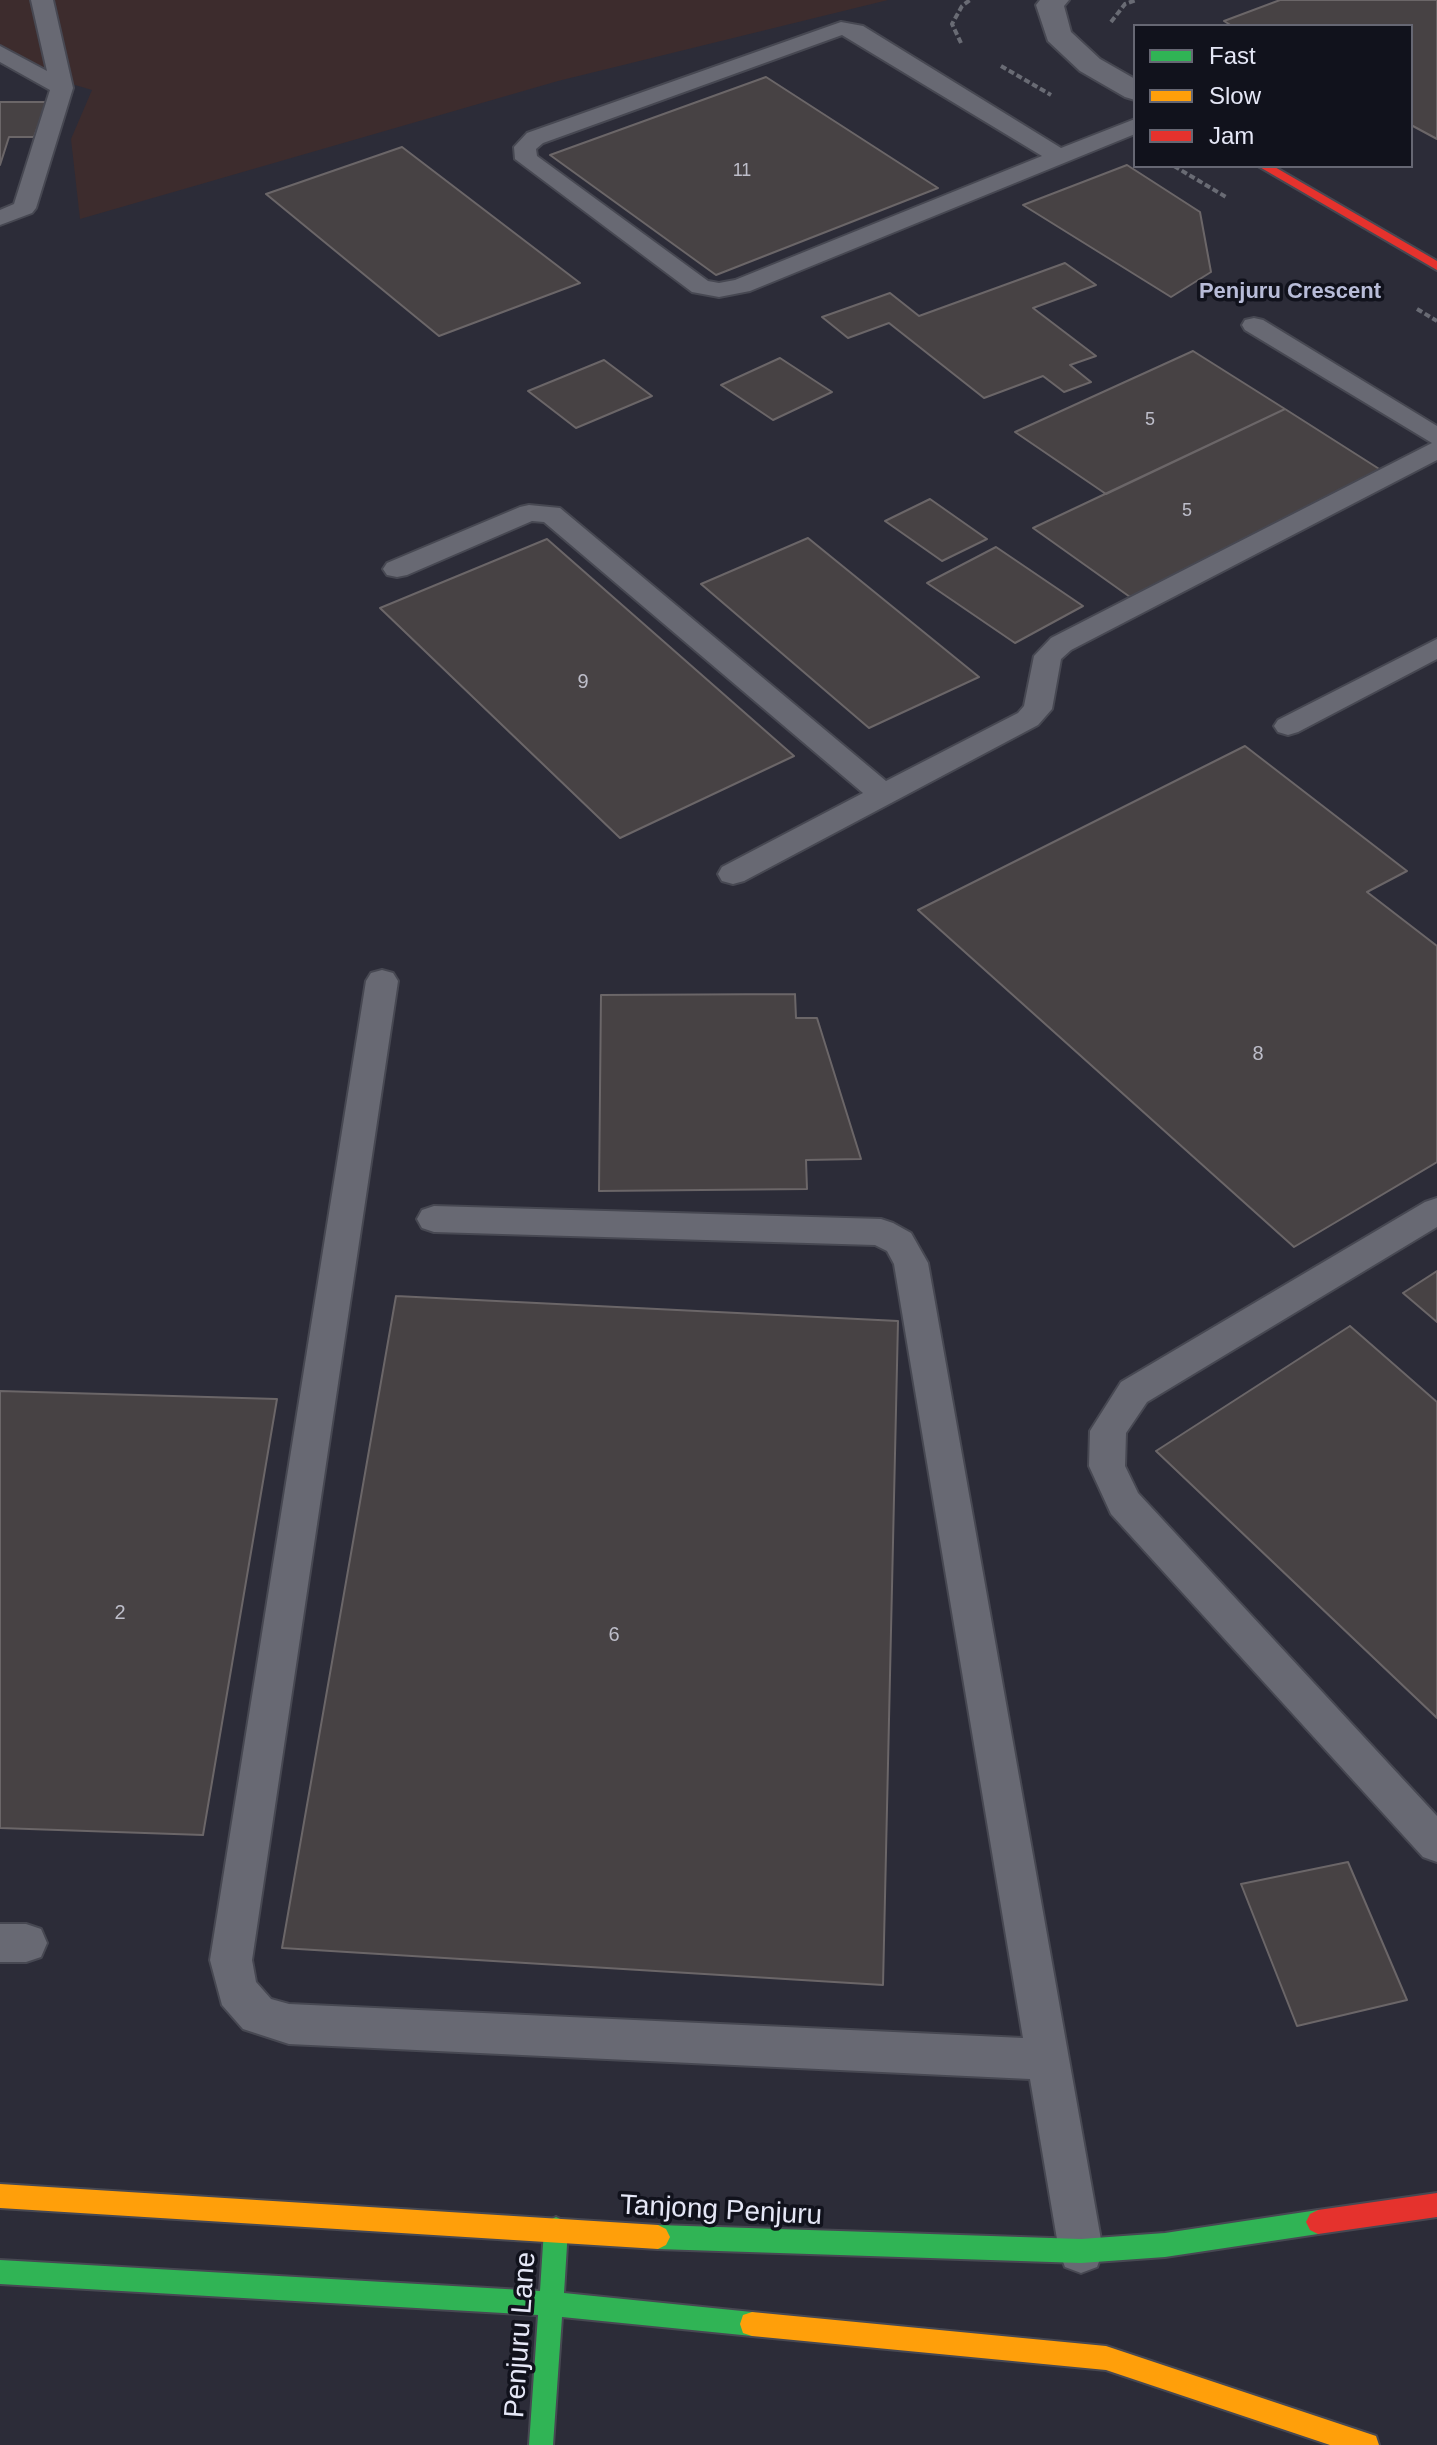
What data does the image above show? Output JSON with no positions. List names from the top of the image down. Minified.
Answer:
{"streets":{"main road":["Tanjong Penjuru","Penjuru Lane"]},"crossings":[["Tanjong Penjuru","Penjuru Lane"]],"districts":["Penjuru Crescent"],"house_numbers":["11","5","5","9","8","2","6"],"legend":["Fast","Slow","Jam"]}
